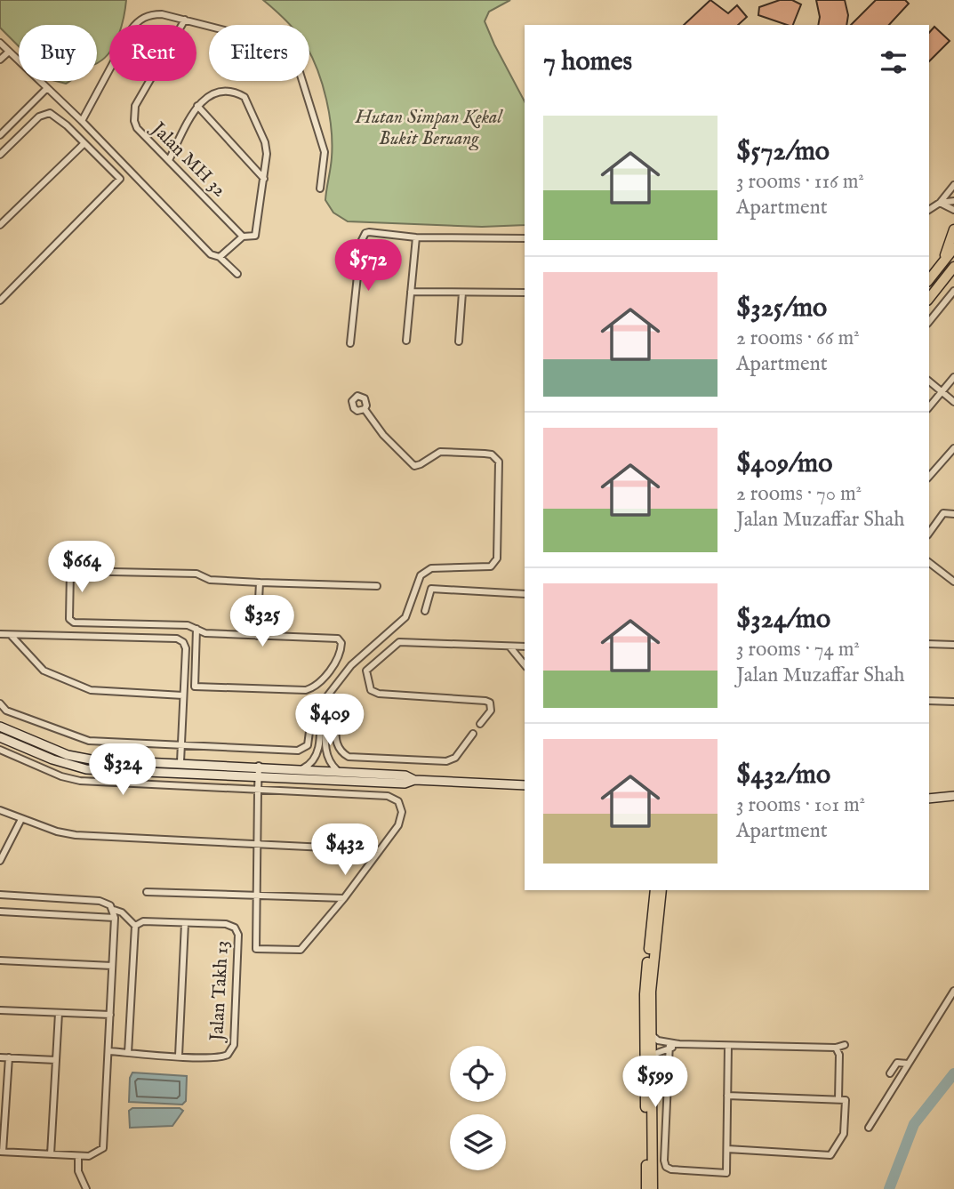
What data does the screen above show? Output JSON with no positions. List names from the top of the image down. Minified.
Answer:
{"streets":{"street":["Jalan MH 32","Jalan Takh 13"]},"parks":["Hutan Simpan Kekal Bukit Beruang"],"page":{"chip":["Buy","Rent","Filters"],"heading":"7 homes","list":[{"name":"$572/mo","note":"3 rooms · 116 m² · Apartment"},{"name":"$325/mo","note":"2 rooms · 66 m² · Apartment"},{"name":"$409/mo","note":"2 rooms · 70 m² · Jalan Muzaffar Shah"},{"name":"$324/mo","note":"3 rooms · 74 m² · Jalan Muzaffar Shah"},{"name":"$432/mo","note":"3 rooms · 101 m² · Apartment"}],"price":["$572","$664","$325","$409","$324","$432","$599"]}}
